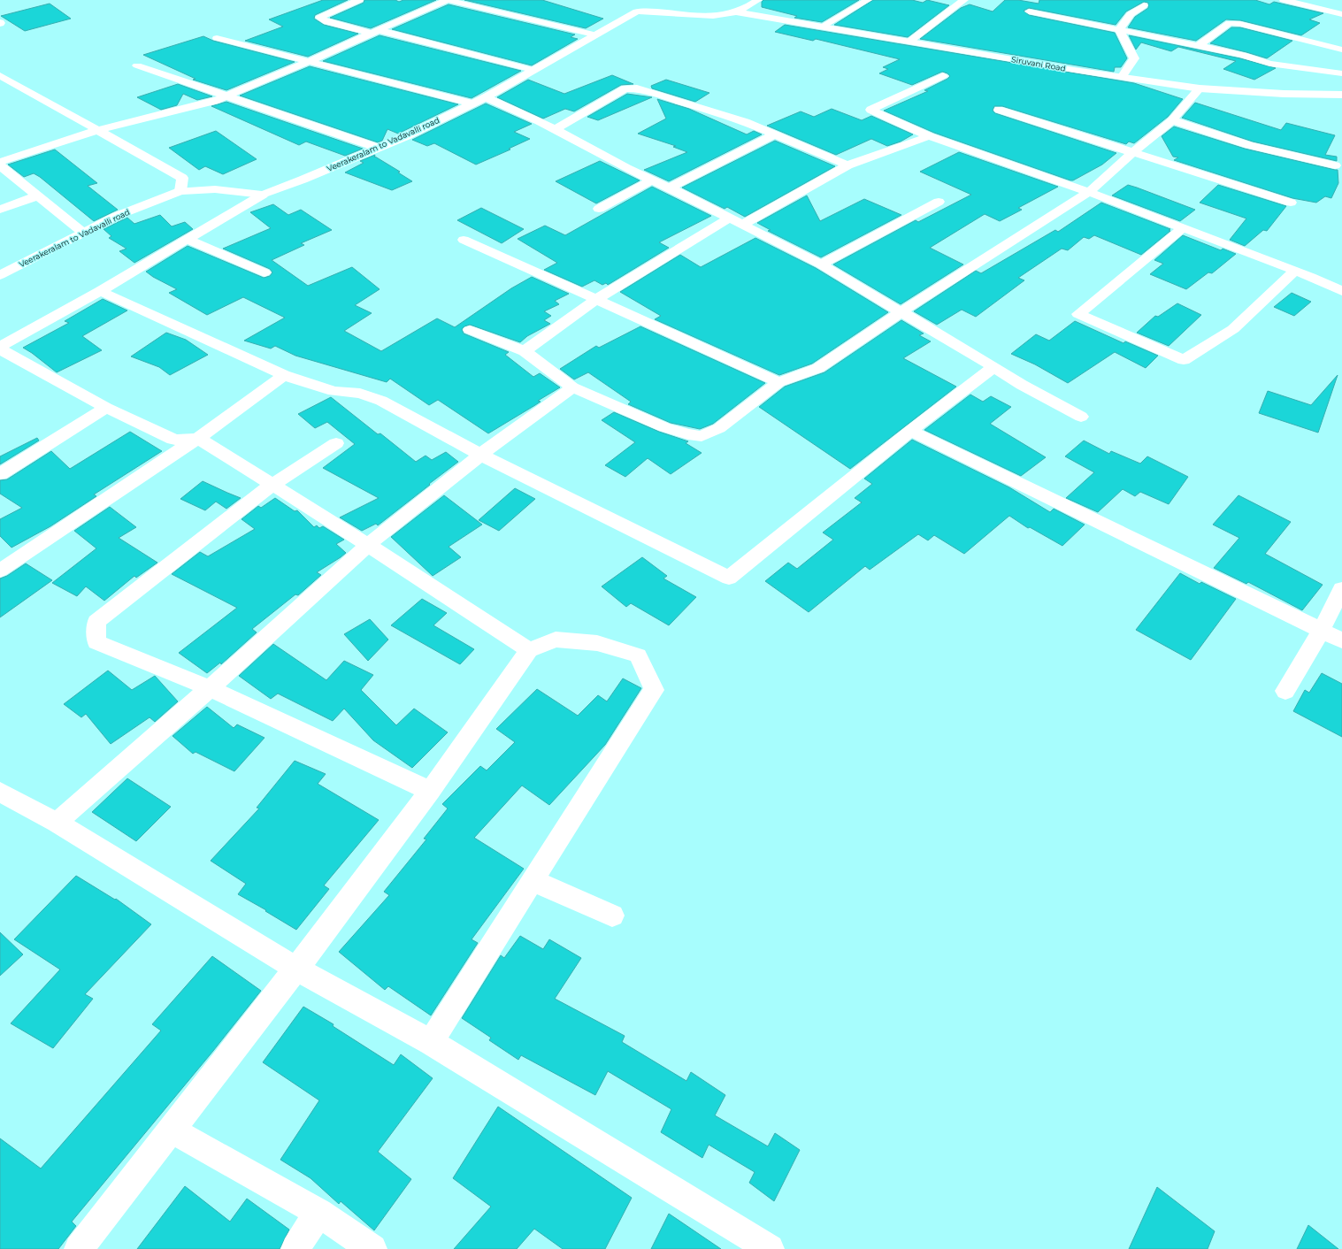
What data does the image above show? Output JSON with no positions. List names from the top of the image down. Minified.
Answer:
{"streets":{"street":["Siruvani Road","Veerakeralam to Vadavalli road"]},"crossings":[["Siruvani Road","Veerakeralam to Vadavalli road"]]}
